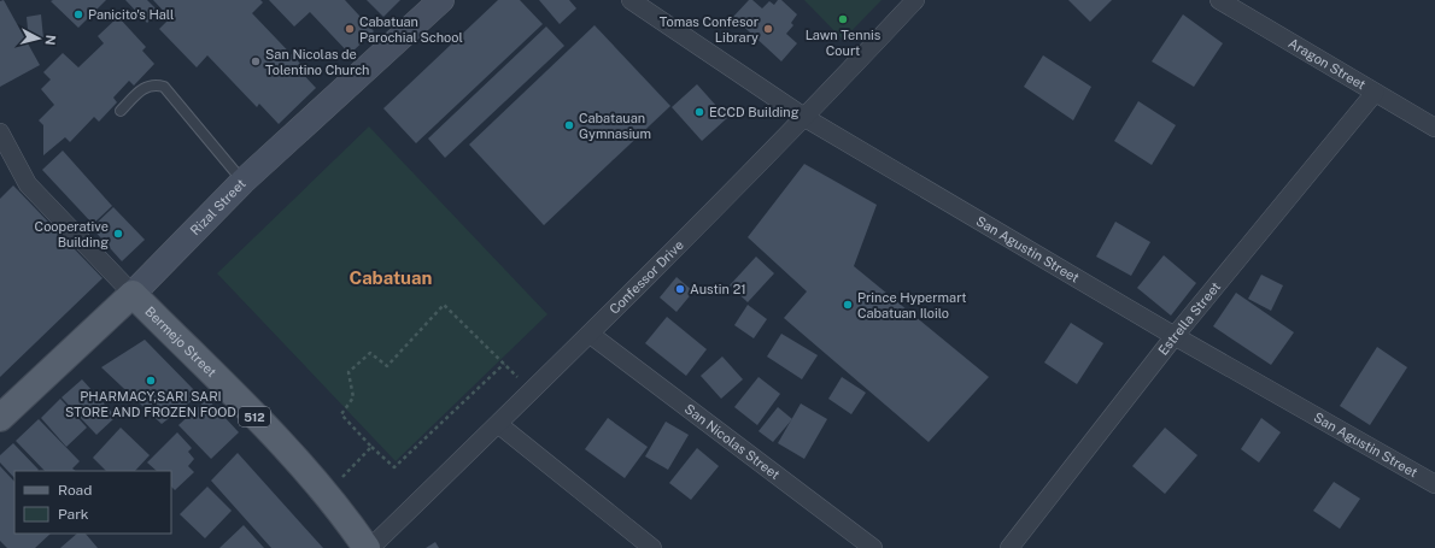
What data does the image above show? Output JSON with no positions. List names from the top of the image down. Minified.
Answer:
{"streets":{"main road":["Rizal Street","Bermejo Street","512"],"street":["Aragon Street","San Agustin Street","Confessor Drive","Estrella Street","San Nicolas Street"]},"crossings":[["Aragon Street","Estrella Street"],["Rizal Street","Bermejo Street"],["San Agustin Street","Confessor Drive"],["San Agustin Street","Estrella Street"],["Confessor Drive","San Nicolas Street"]],"districts":["Cabatuan"],"places":["Panicito's Hall","Lawn Tennis Court","Cabatuan Parochial School","Tomas Confesor Library","San Nicolas de Tolentino Church","ECCD Building","Cabatauan Gymnasium","Cooperative Building","Austin 21","Prince Hypermart Cabatuan Iloilo","PHARMACY,SARI SARI STORE AND FROZEN FOOD"],"legend":["Road","Park"],"north":"right"}
